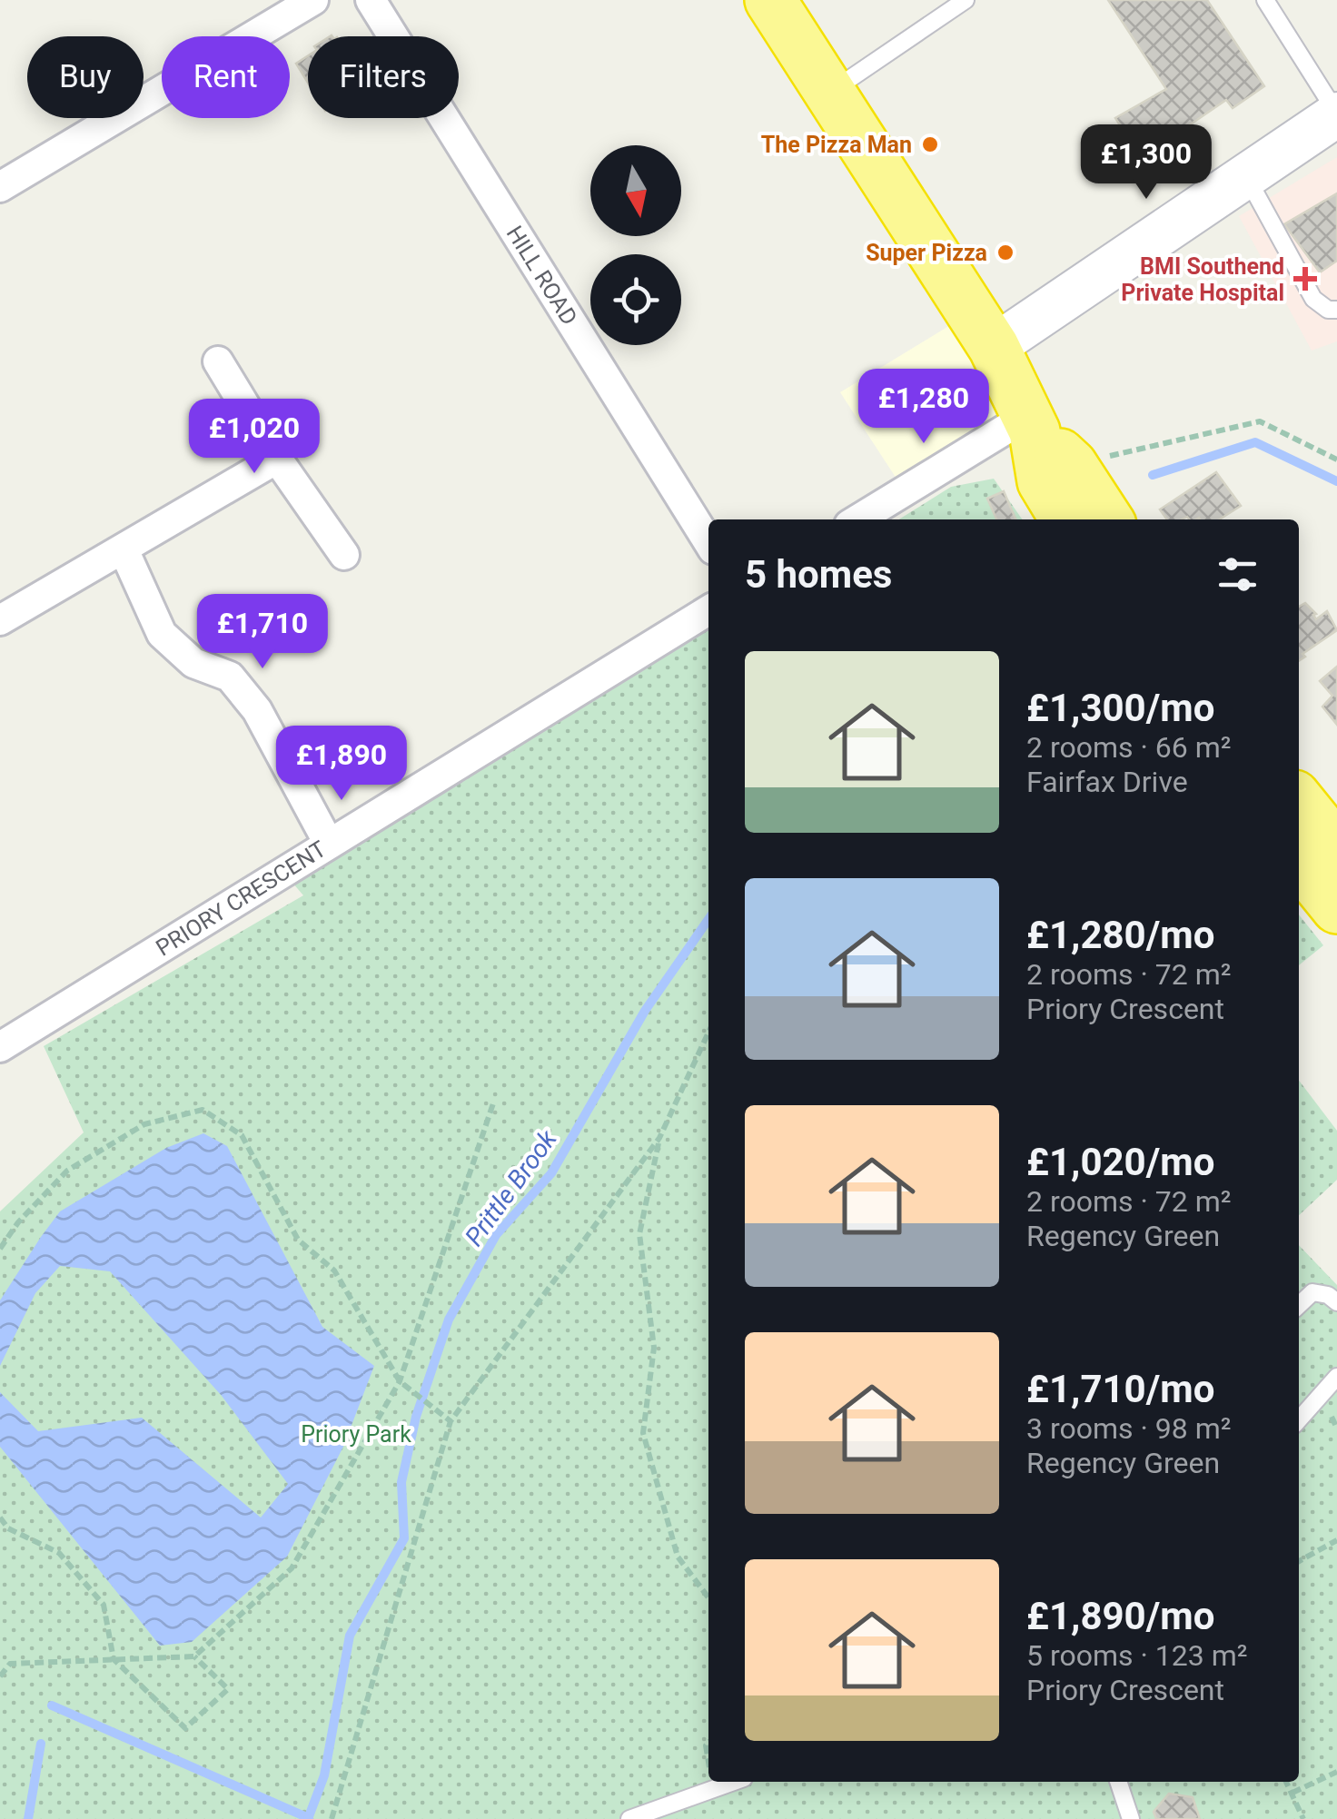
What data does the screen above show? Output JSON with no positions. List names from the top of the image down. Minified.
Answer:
{"streets":{"street":["HILL ROAD","PRIORY CRESCENT"]},"water":["Prittle Brook"],"parks":["Priory Park"],"places":{"other":["The Pizza Man","Super Pizza"],"health":["BMI Southend Private Hospital"]},"north":"bottom","page":{"chip":["Buy","Rent","Filters"],"price":["£1,300","£1,280","£1,020","£1,710","£1,890"],"heading":"5 homes","list":[{"name":"£1,300/mo","note":"2 rooms · 66 m² · Fairfax Drive"},{"name":"£1,280/mo","note":"2 rooms · 72 m² · Priory Crescent"},{"name":"£1,020/mo","note":"2 rooms · 72 m² · Regency Green"},{"name":"£1,710/mo","note":"3 rooms · 98 m² · Regency Green"},{"name":"£1,890/mo","note":"5 rooms · 123 m² · Priory Crescent"}]}}
